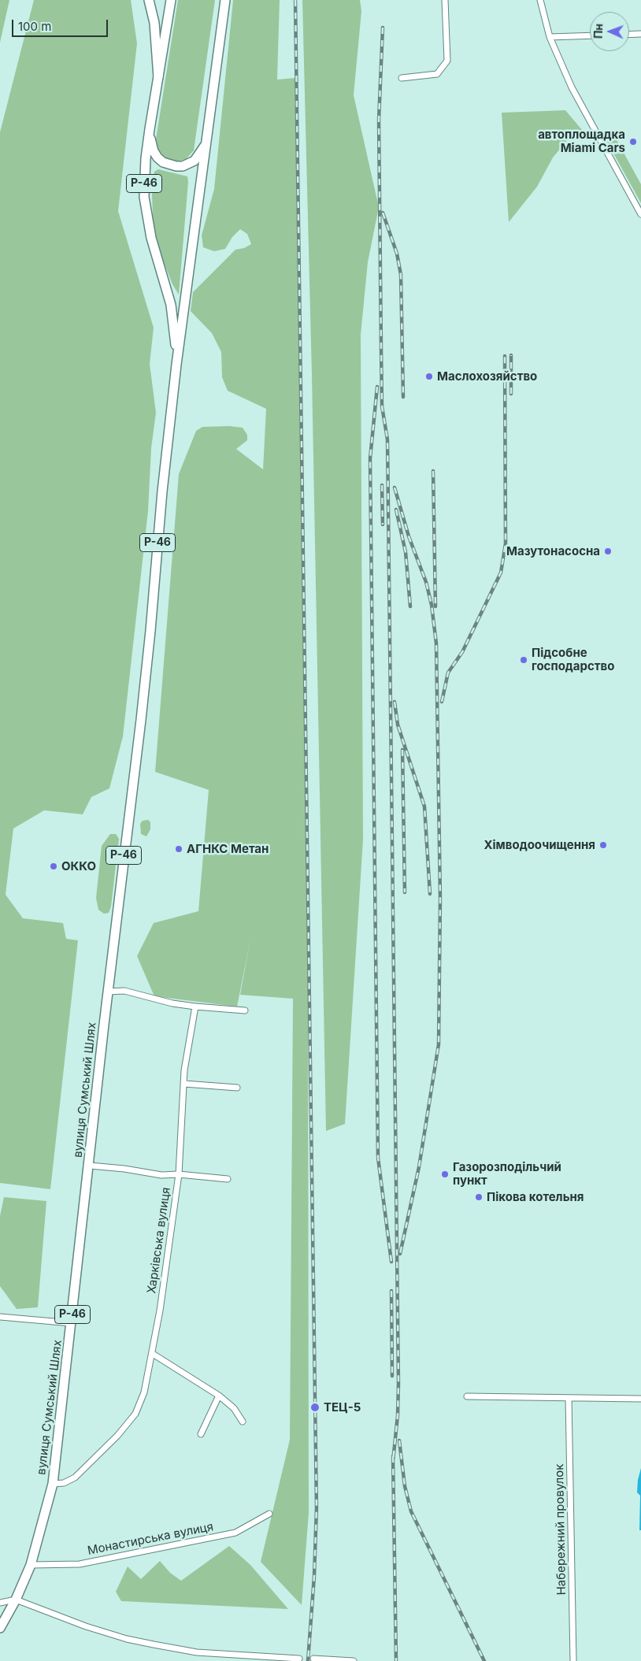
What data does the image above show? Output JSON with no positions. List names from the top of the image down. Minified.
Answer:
{"streets":{"main road":["Р-46","вулиця Сумський Шлях"],"street":["Харківська вулиця","Набережний провулок","Монастирська вулиця"]},"crossings":[["Р-46","вулиця Сумський Шлях"],["вулиця Сумський Шлях","Харківська вулиця"],["вулиця Сумський Шлях","Монастирська вулиця"]],"places":["автоплощадка Miami Cars","Маслохозяйство","Мазутонасосна","Підсобне господарство","Хімводоочищення","АГНКС Метан","ОККО","Газорозподільчий пункт","Пікова котельня","ТЕЦ-5"],"scale_bar":"100 m","north":"left"}
